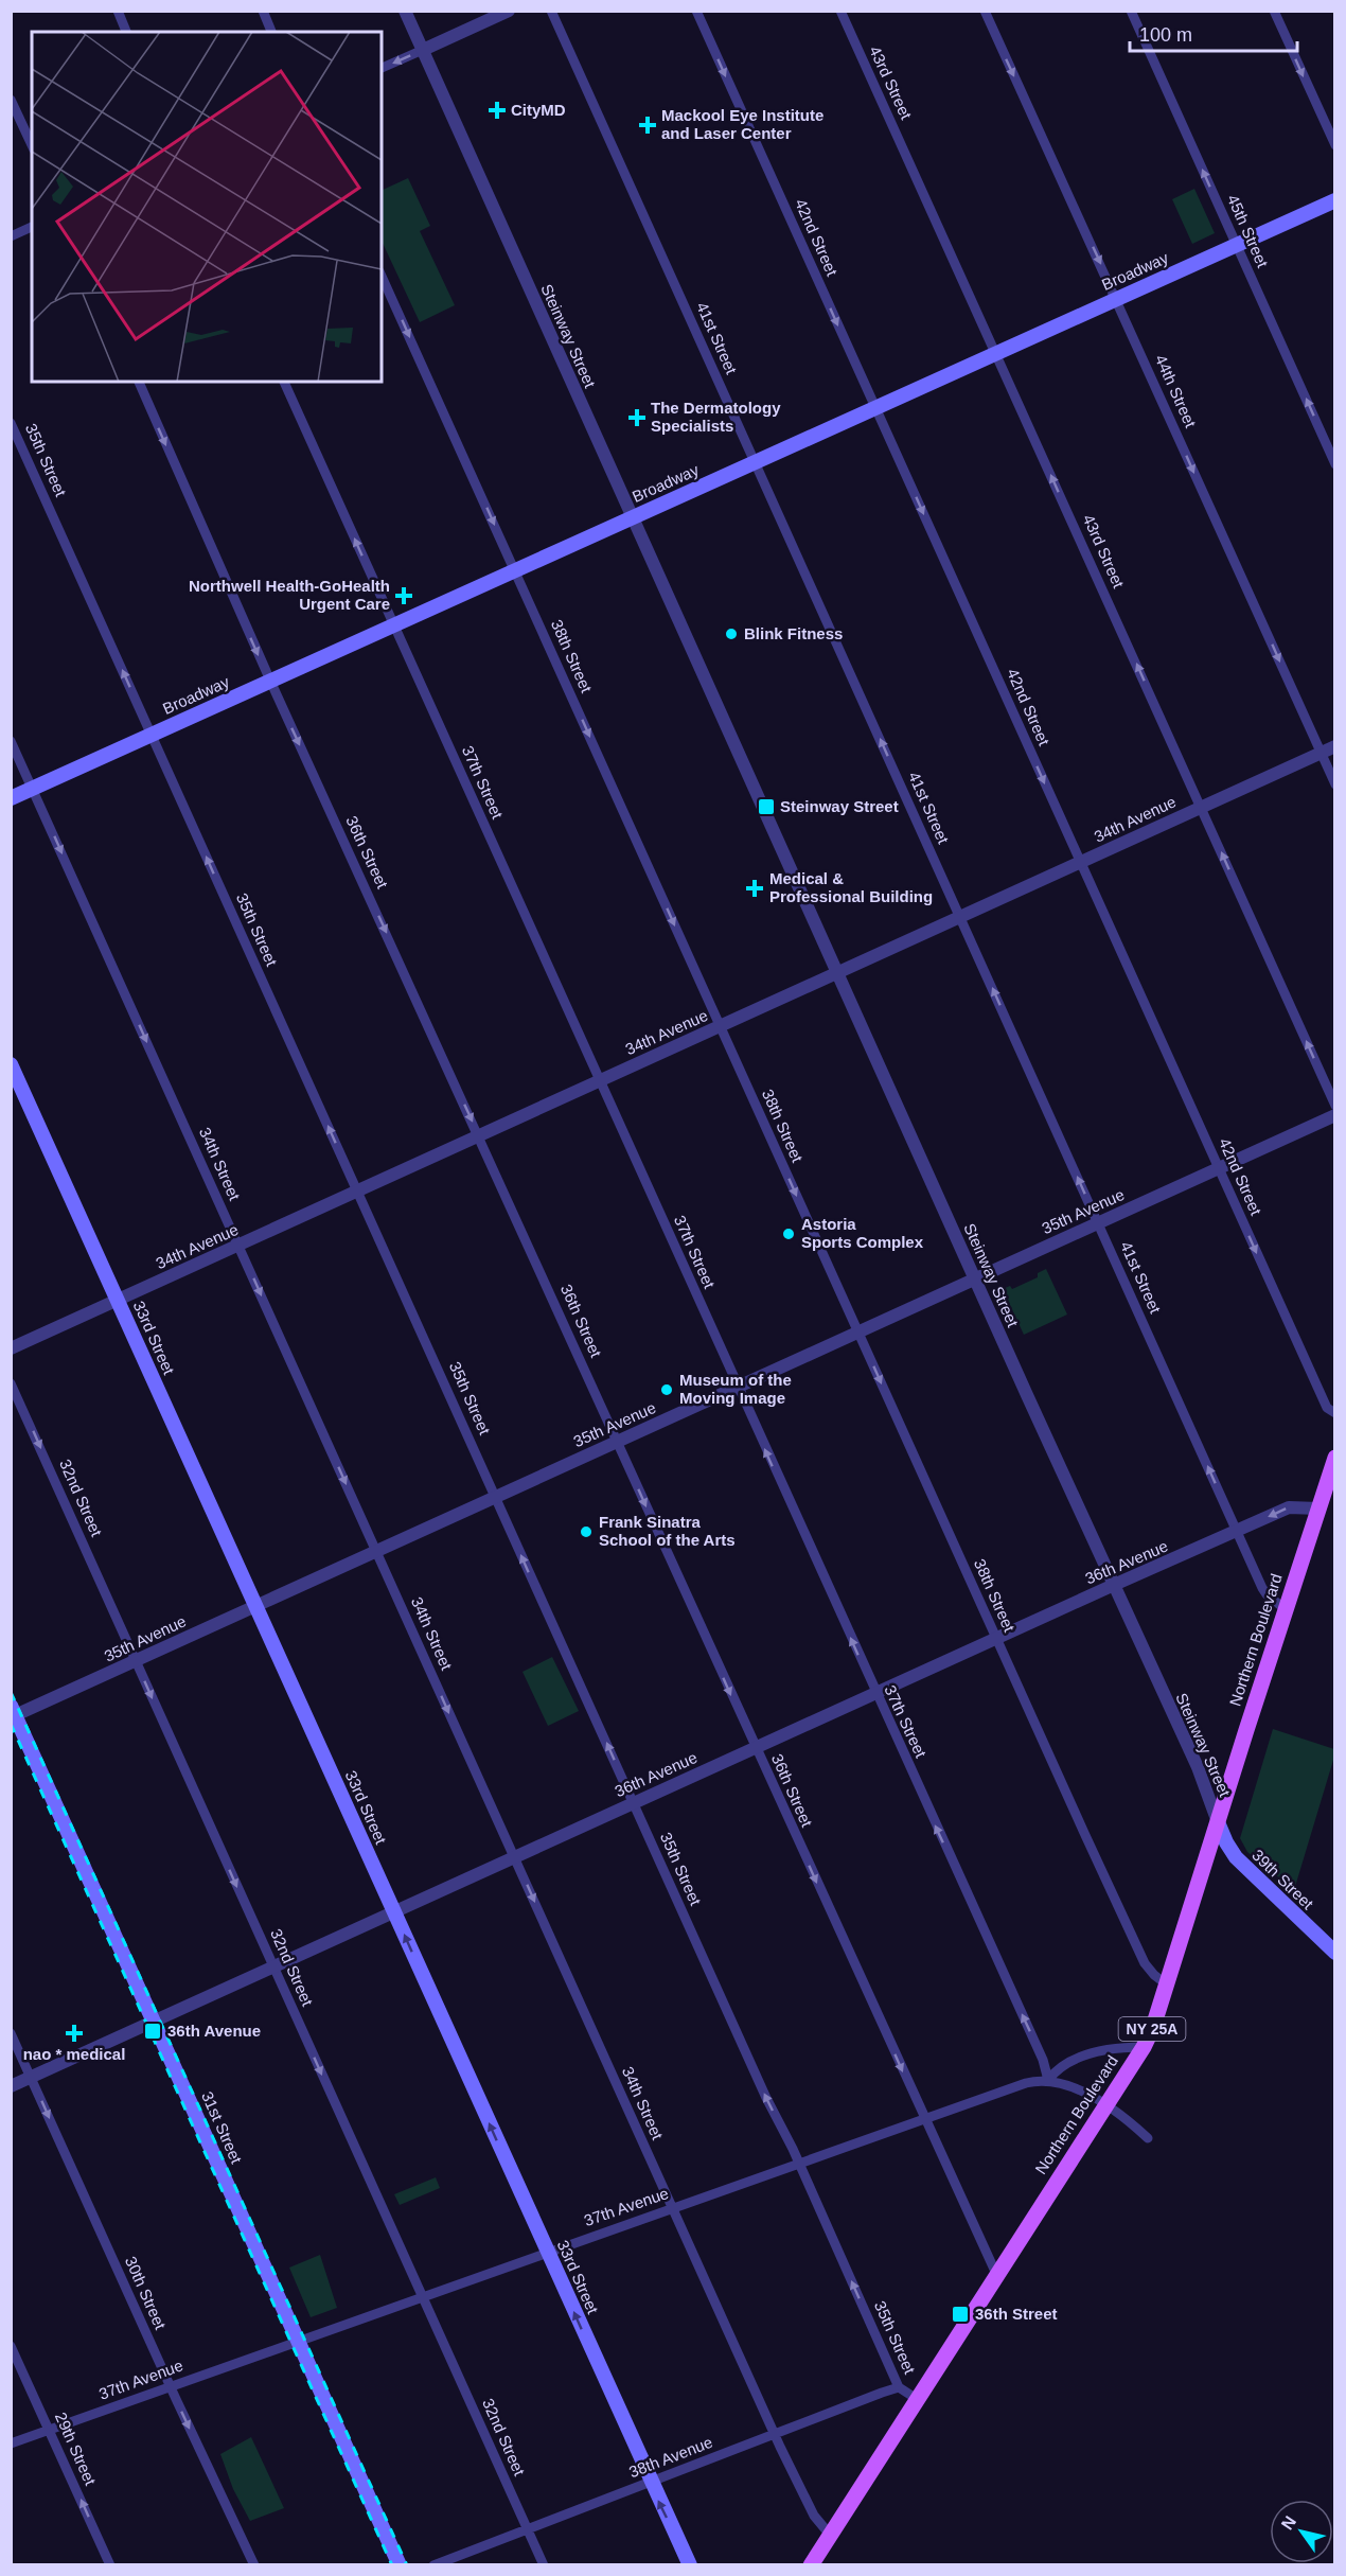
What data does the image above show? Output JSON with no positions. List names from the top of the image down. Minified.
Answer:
{"streets":{"main road":["Broadway","33rd Street","Northern Boulevard","39th Street","NY 25A","31st Street"],"street":["43rd Street","45th Street","42nd Street","Steinway Street","41st Street","44th Street","35th Street","38th Street","37th Street","34th Avenue","36th Street","34th Street","35th Avenue","32nd Street","36th Avenue","37th Avenue","30th Street","29th Street","38th Avenue"]},"crossings":[["43rd Street","Broadway"],["43rd Street","34th Avenue"],["45th Street","Broadway"],["42nd Street","Broadway"],["42nd Street","34th Avenue"],["42nd Street","35th Avenue"],["Broadway","Steinway Street"],["Broadway","41st Street"],["Broadway","44th Street"],["Broadway","35th Street"],["Broadway","38th Street"],["Broadway","37th Street"],["Broadway","36th Street"],["Broadway","34th Street"],["Steinway Street","34th Avenue"],["Steinway Street","35th Avenue"],["Steinway Street","36th Avenue"],["Steinway Street","Northern Boulevard"],["Steinway Street","39th Street"],["41st Street","34th Avenue"],["41st Street","35th Avenue"],["41st Street","36th Avenue"],["41st Street","Northern Boulevard"],["44th Street","34th Avenue"],["35th Street","34th Avenue"],["35th Street","35th Avenue"],["35th Street","36th Avenue"],["35th Street","37th Avenue"],["35th Street","38th Avenue"],["38th Street","34th Avenue"],["38th Street","35th Avenue"],["38th Street","36th Avenue"],["38th Street","Northern Boulevard"],["37th Street","34th Avenue"],["37th Street","35th Avenue"],["37th Street","36th Avenue"],["37th Street","37th Avenue"],["34th Avenue","36th Street"],["34th Avenue","34th Street"],["34th Avenue","33rd Street"],["36th Street","35th Avenue"],["36th Street","36th Avenue"],["36th Street","Northern Boulevard"],["36th Street","37th Avenue"],["34th Street","35th Avenue"],["34th Street","36th Avenue"],["34th Street","Northern Boulevard"],["34th Street","37th Avenue"],["34th Street","38th Avenue"],["35th Avenue","33rd Street"],["35th Avenue","32nd Street"],["35th Avenue","31st Street"],["33rd Street","36th Avenue"],["33rd Street","37th Avenue"],["33rd Street","38th Avenue"],["32nd Street","36th Avenue"],["32nd Street","37th Avenue"],["32nd Street","38th Avenue"],["36th Avenue","Northern Boulevard"],["36th Avenue","31st Street"],["36th Avenue","30th Street"],["Northern Boulevard","39th Street"],["Northern Boulevard","37th Avenue"],["31st Street","37th Avenue"],["37th Avenue","30th Street"],["37th Avenue","29th Street"]],"one_way":["43rd Street","45th Street","42nd Street","41st Street","44th Street","35th Street","38th Street","37th Street","36th Street","34th Street","33rd Street","32nd Street","30th Street","29th Street"],"places":{"health":["CityMD","Mackool Eye Institute and Laser Center","The Dermatology Specialists","Northwell Health-GoHealth Urgent Care","Medical & Professional Building","nao * medical"],"other":["Blink Fitness","Astoria Sports Complex","Museum of the Moving Image","Frank Sinatra School of the Arts"],"transit":["Steinway Street","36th Avenue","36th Street"]},"scale_bar":"100 m","north":"top left"}
